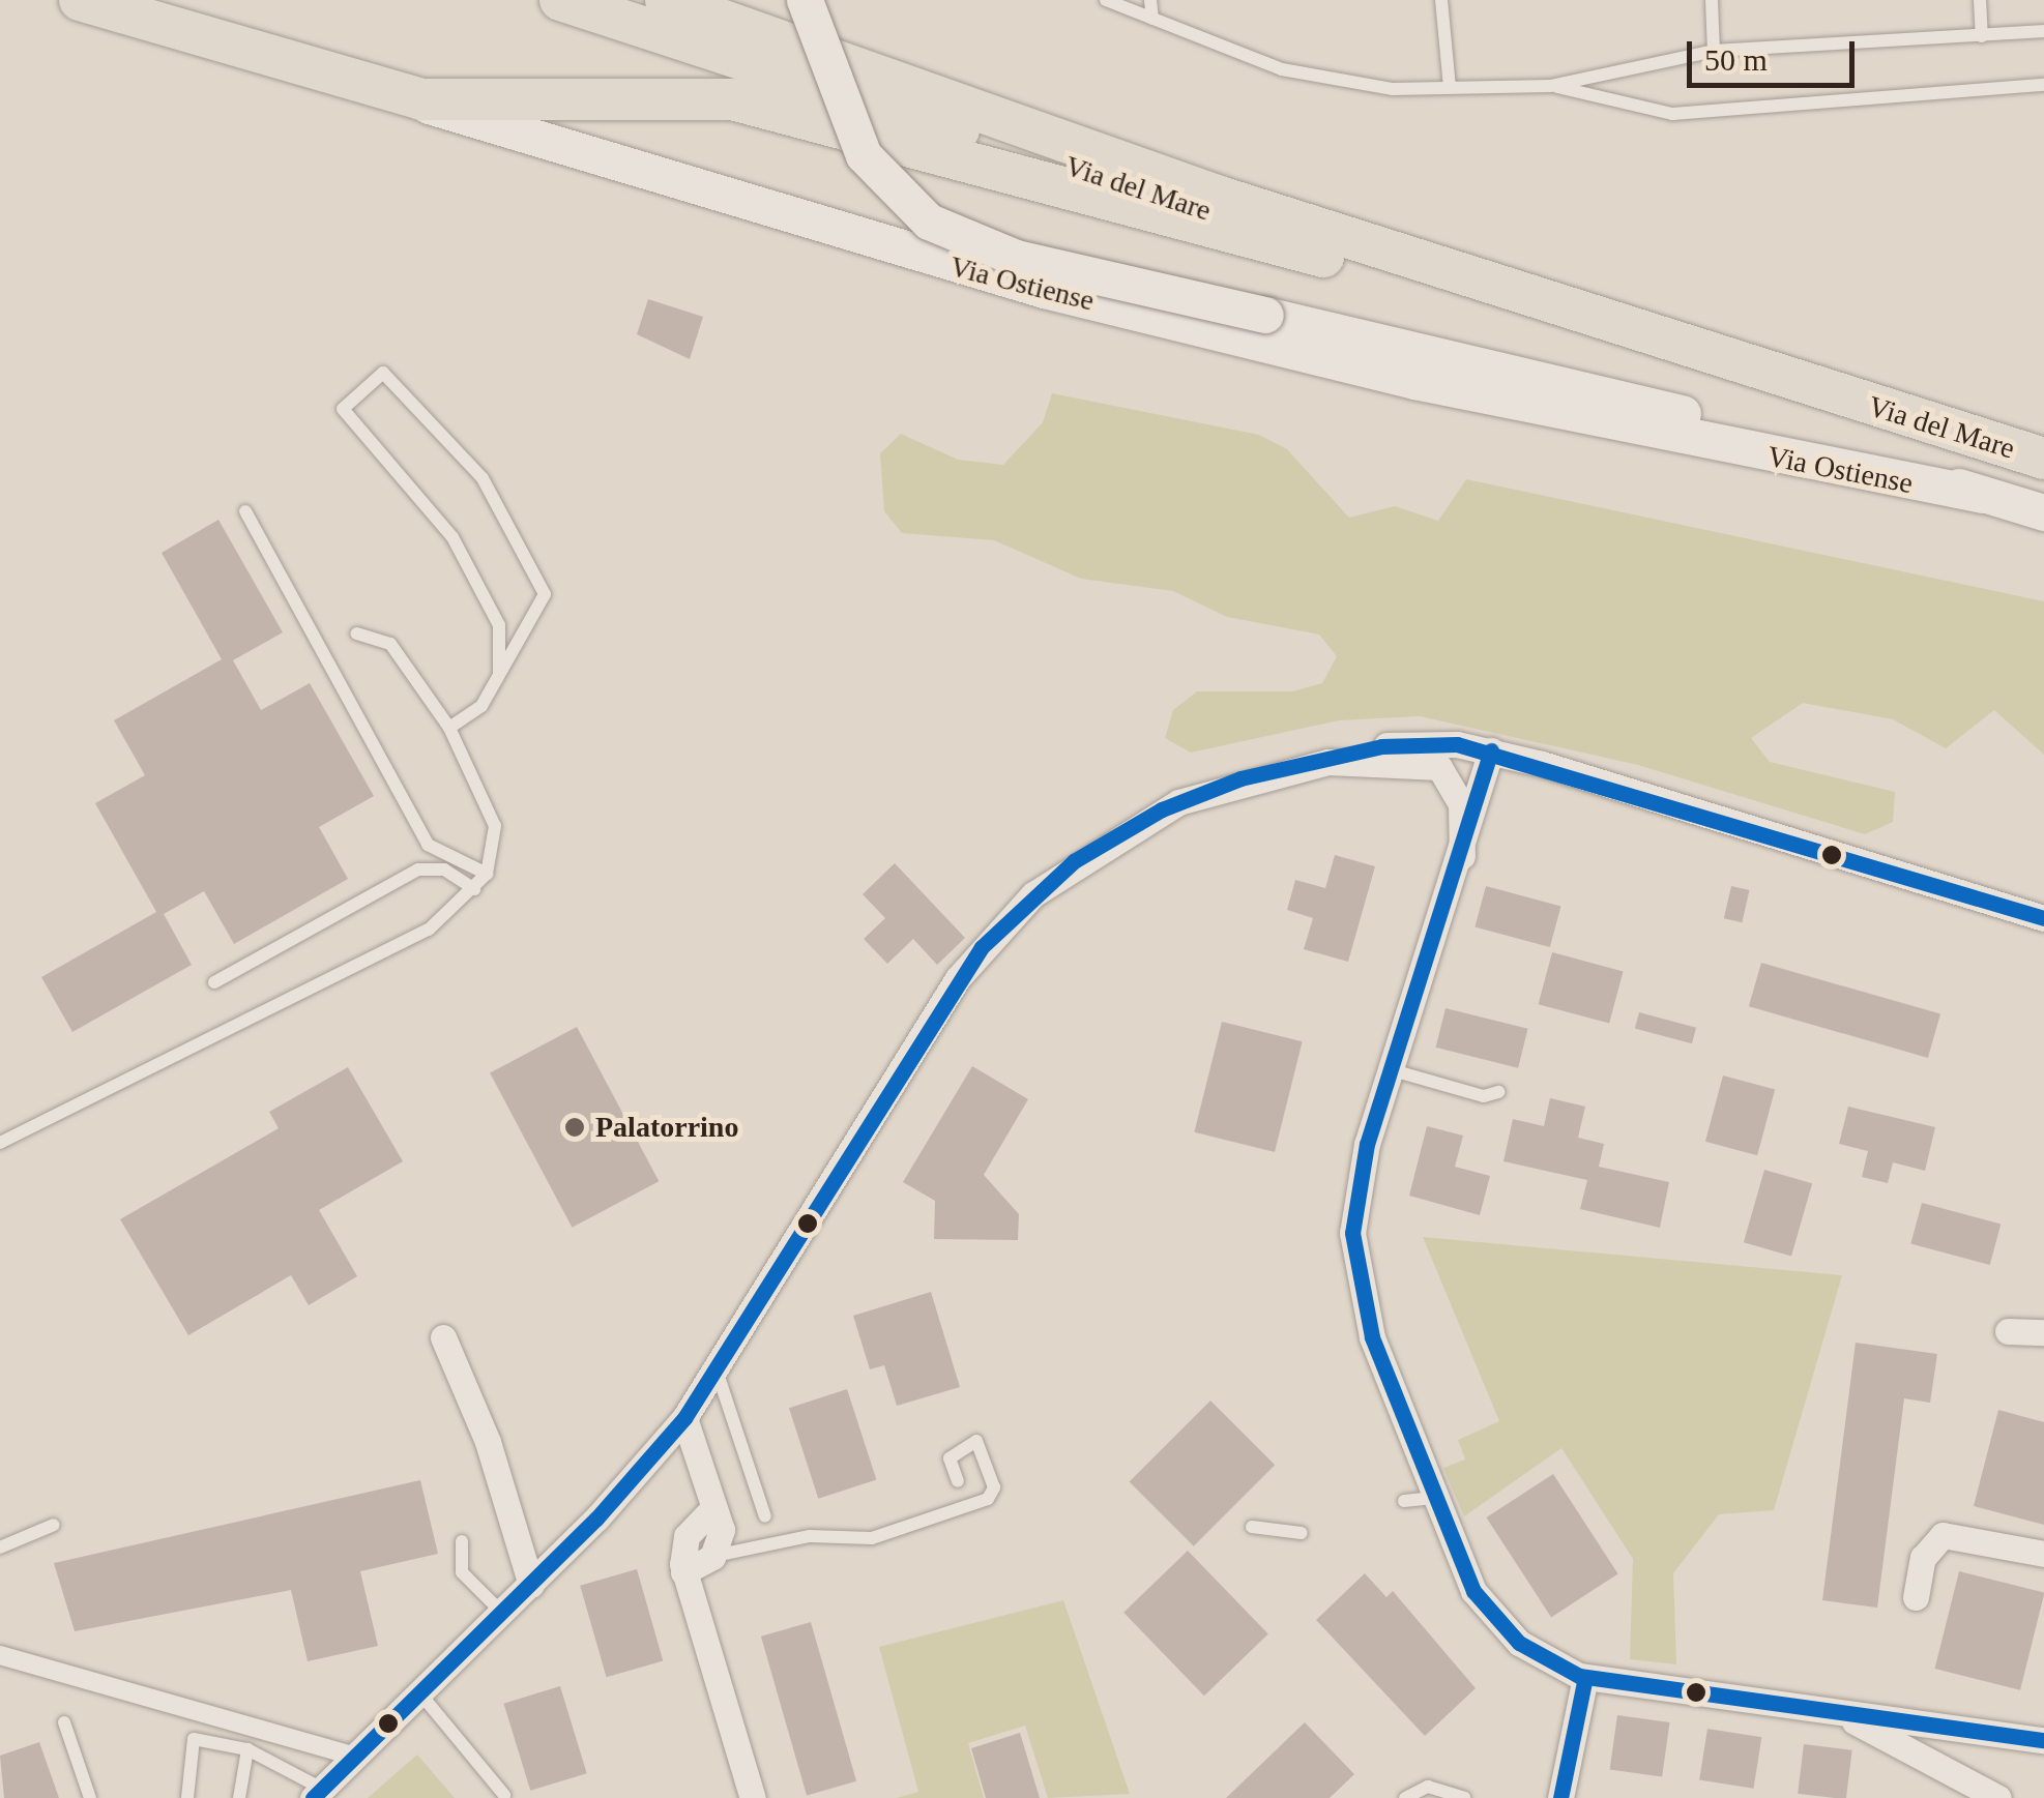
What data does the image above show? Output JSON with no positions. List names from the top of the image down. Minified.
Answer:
{"streets":{"main road":["Via del Mare","Via Ostiense"]},"places":["Palatorrino"],"scale_bar":"50 m"}
